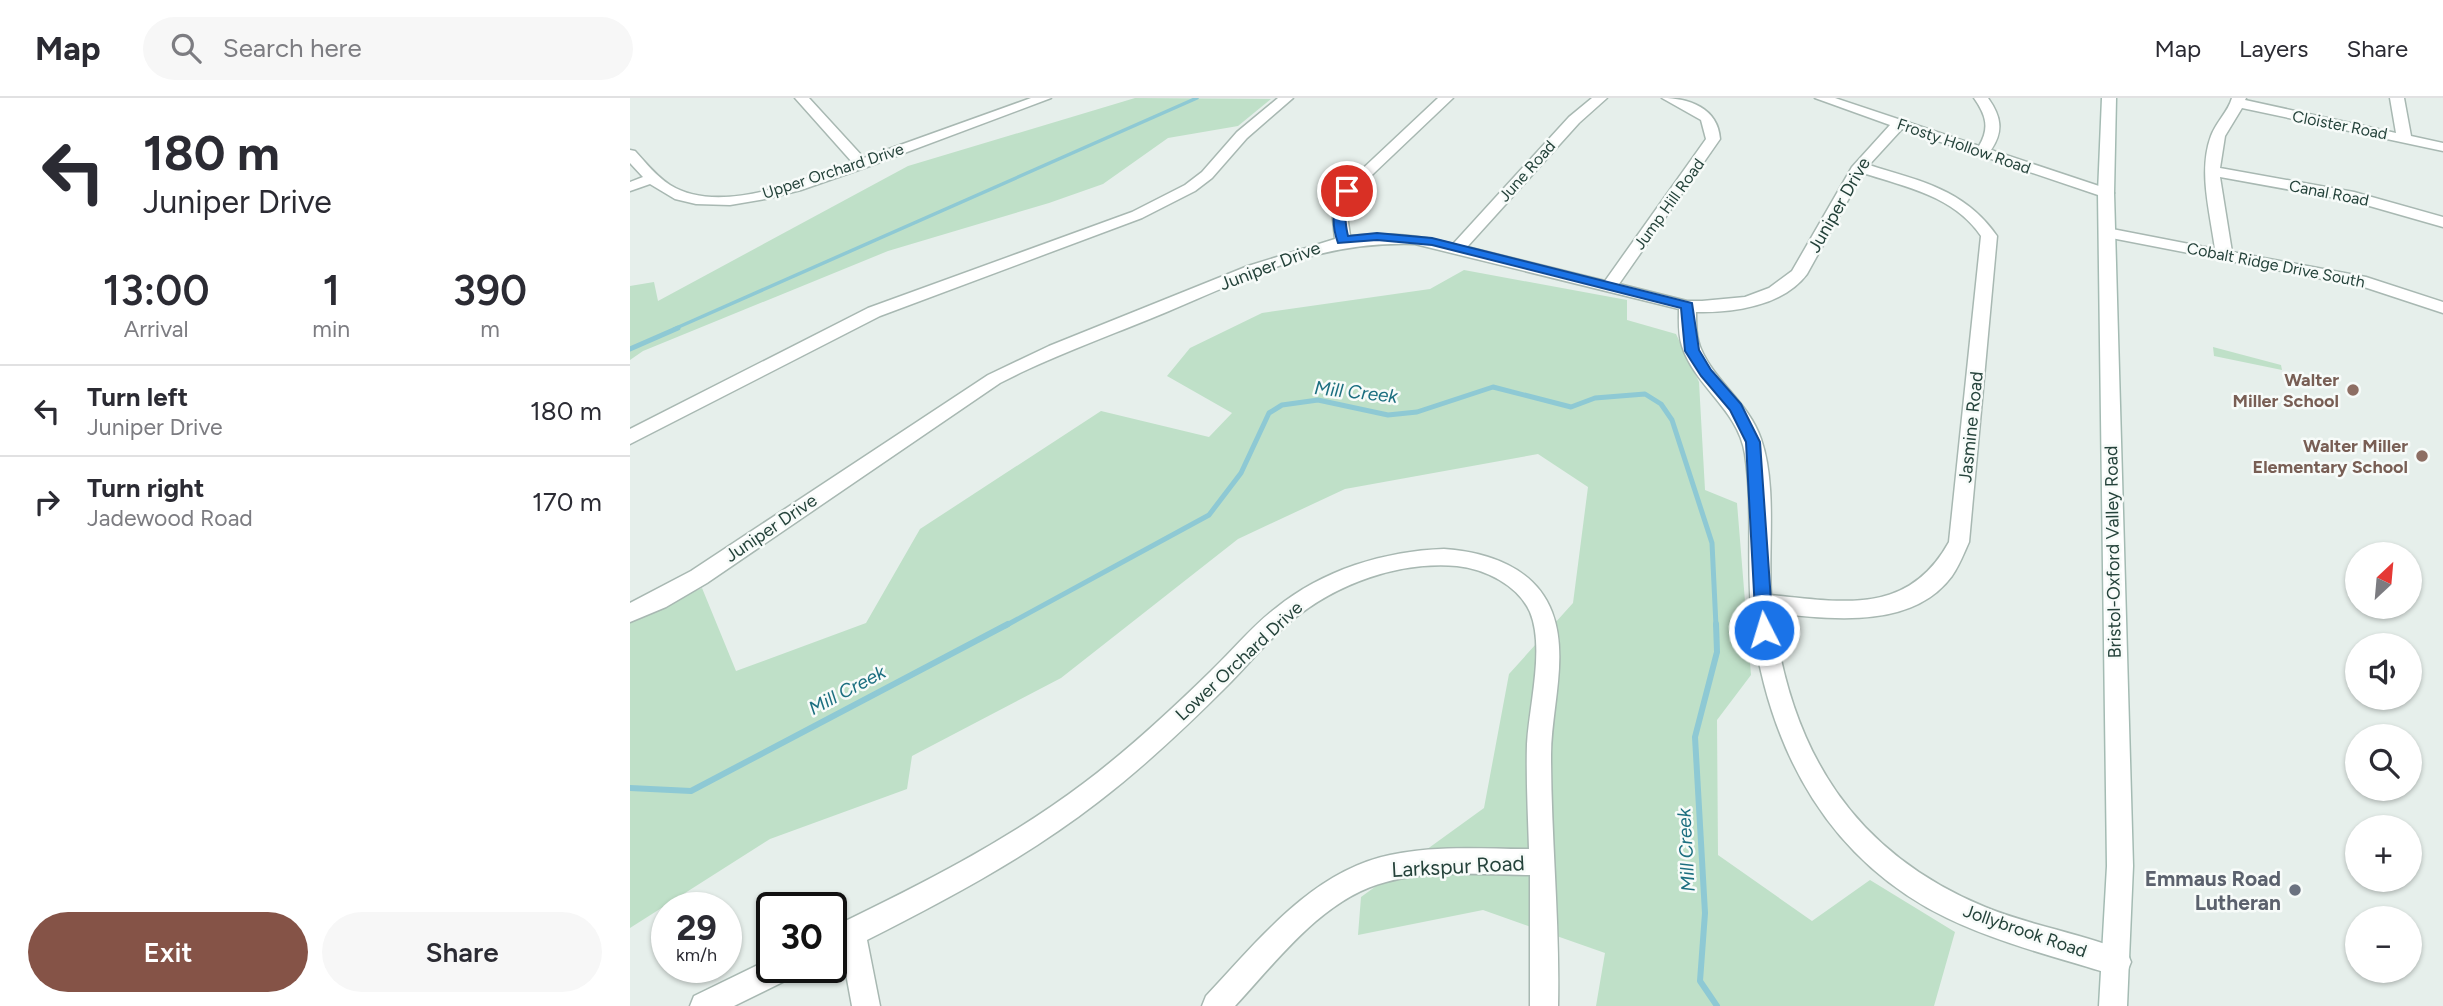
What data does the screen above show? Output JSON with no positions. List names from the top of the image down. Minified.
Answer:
{"streets":{"street":["Cloister Road","Frosty Hollow Road","Upper Orchard Drive","June Road","Canal Road","Jump Hill Road","Juniper Drive","Cobalt Ridge Drive South","Jasmine Road","Bristol-Oxford Valley Road","Lower Orchard Drive","Larkspur Road","Jollybrook Road"]},"crossings":[["Frosty Hollow Road","Juniper Drive"],["Frosty Hollow Road","Bristol-Oxford Valley Road"],["June Road","Juniper Drive"],["Jump Hill Road","Juniper Drive"],["Juniper Drive","Jasmine Road"],["Juniper Drive","Jollybrook Road"],["Cobalt Ridge Drive South","Bristol-Oxford Valley Road"],["Jasmine Road","Jollybrook Road"],["Bristol-Oxford Valley Road","Jollybrook Road"],["Lower Orchard Drive","Larkspur Road"]],"water":["Mill Creek"],"places":["Walter Miller School","Walter Miller Elementary School","Emmaus Road Lutheran"],"north":"top right","page":{"header":"Map","search":"Search here","nav":["Map","Layers","Share"],"turn":["180 m","Juniper Drive"],"eta":["13:00","Arrival","1","min","390","m"],"list":[{"name":"Turn left","note":"Juniper Drive","value":"180 m"},{"name":"Turn right","note":"Jadewood Road","value":"170 m"}],"map_buttons":["+","−"],"speed":"29 km/h","limit":"30","buttons":["Exit","Share"]}}
